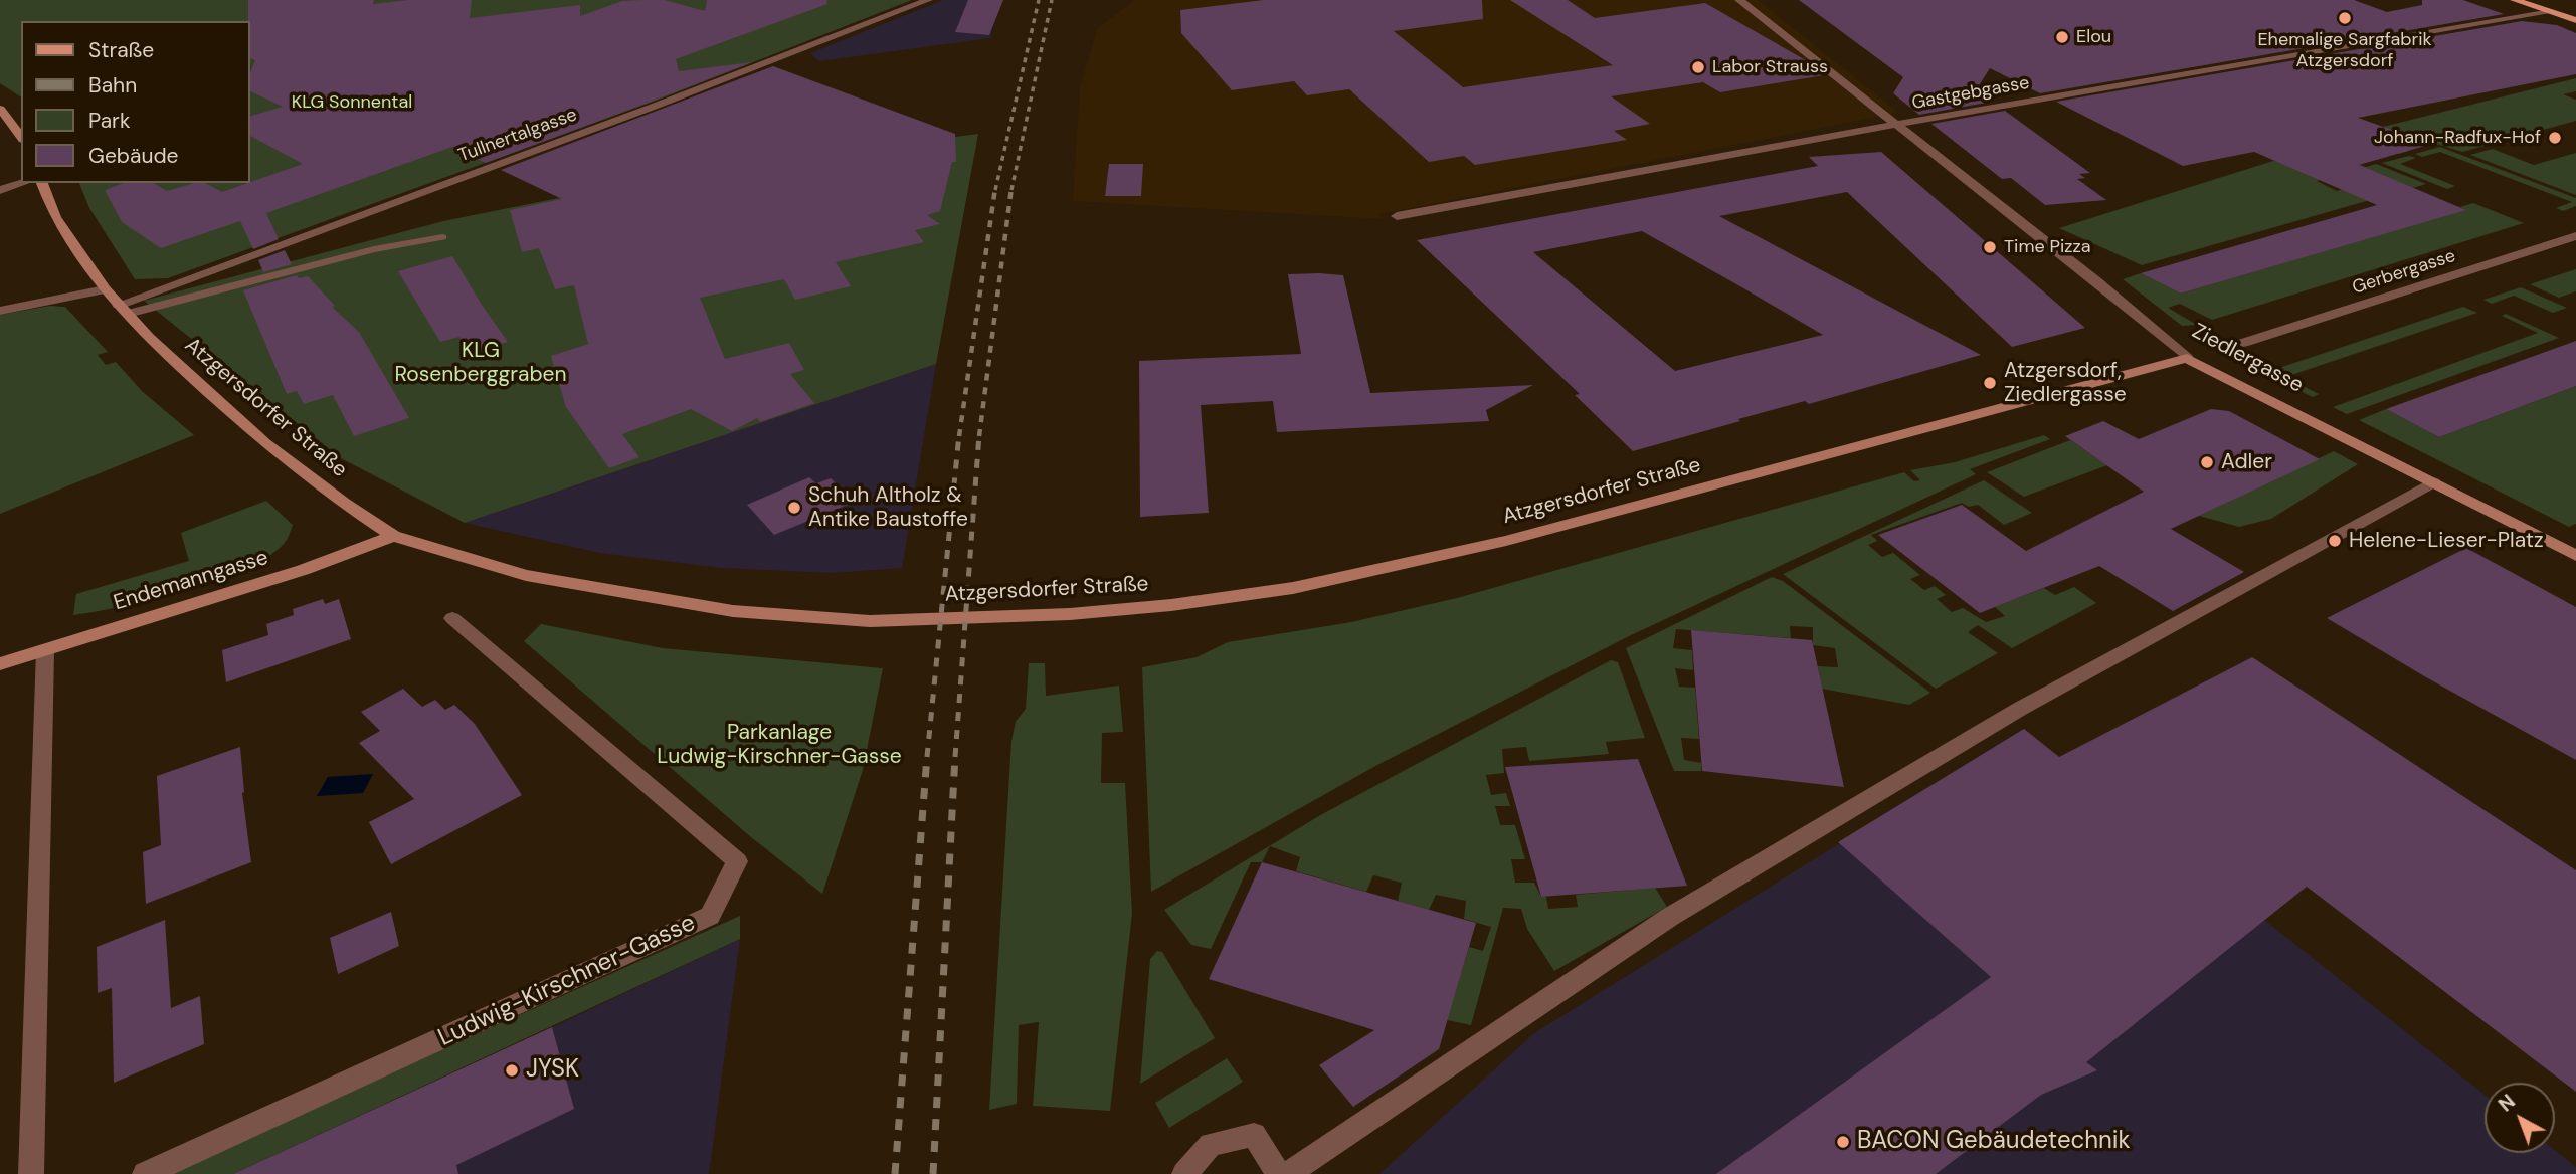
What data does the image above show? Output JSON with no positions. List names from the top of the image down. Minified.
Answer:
{"streets":{"street":["Gastgebgasse","Tullnertalgasse","Gerbergasse","Ziedlergasse","Atzgersdorfer Straße","Endemanngasse","Ludwig-Kirschner-Gasse"]},"crossings":[["Gastgebgasse","Ziedlergasse"],["Tullnertalgasse","Atzgersdorfer Straße"],["Ziedlergasse","Atzgersdorfer Straße"],["Atzgersdorfer Straße","Endemanngasse"]],"parks":["KLG Sonnental","KLG Rosenberggraben","Parkanlage Ludwig-Kirschner-Gasse"],"places":["Ehemalige Sargfabrik Atzgersdorf","Elou","Labor Strauss","Johann-Radfux-Hof","Time Pizza","Atzgersdorf, Ziedlergasse","Adler","Schuh Altholz & Antike Baustoffe","Helene-Lieser-Platz","JYSK","BACON Gebäudetechnik"],"legend":["Straße","Bahn","Park","Gebäude"],"north":"top left"}
